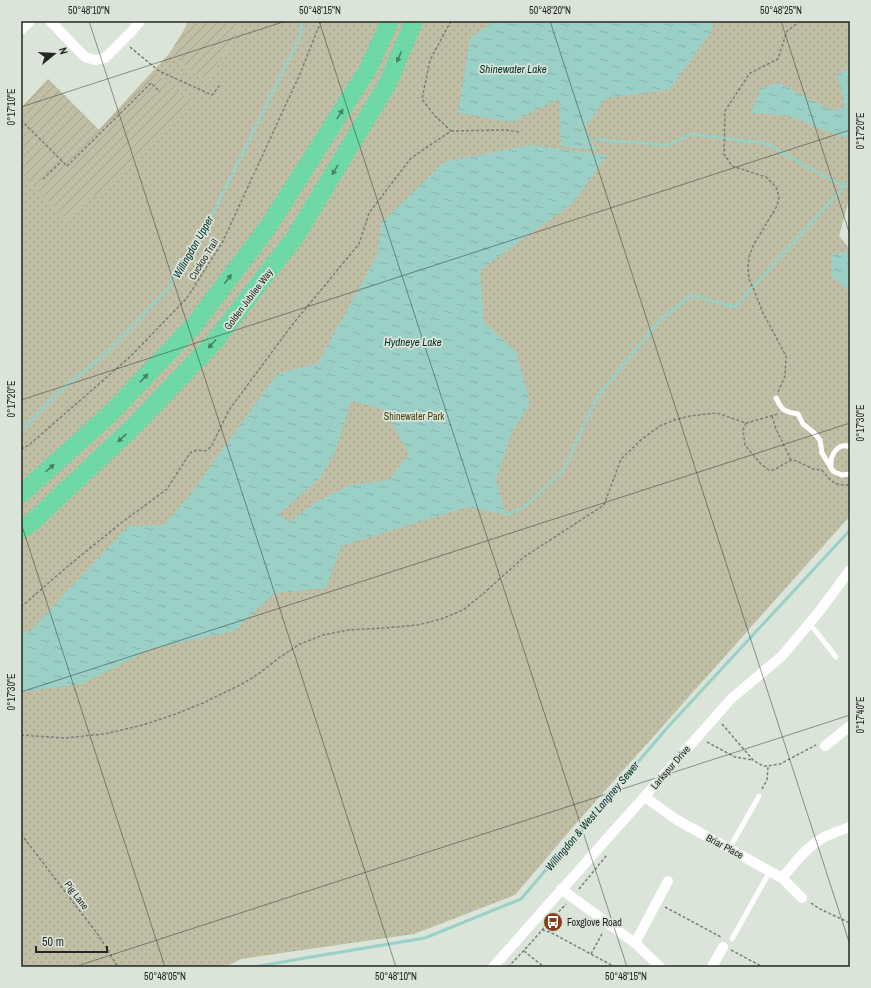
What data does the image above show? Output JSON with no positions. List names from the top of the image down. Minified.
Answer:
{"streets":{"highway":["Golden Jubilee Way"],"street":["Larkspur Drive","Briar Place"],"path":["Cuckoo Trail","Pig Lane"]},"crossings":[["Larkspur Drive","Briar Place"]],"water":["Shinewater Lake","Willingdon Upper","Hydneye Lake","Willingdon & West Langney Sewer"],"parks":["Shinewater Park"],"places":{"bus stop":["Foxglove Road"]},"scale_bar":"50 m","north":"right","coordinates":["50°48'10\"N","50°48'15\"N","50°48'20\"N","50°48'25\"N","0°17'10\"E","0°17'20\"E","0°17'30\"E","0°17'40\"E","50°48'05\"N"]}
